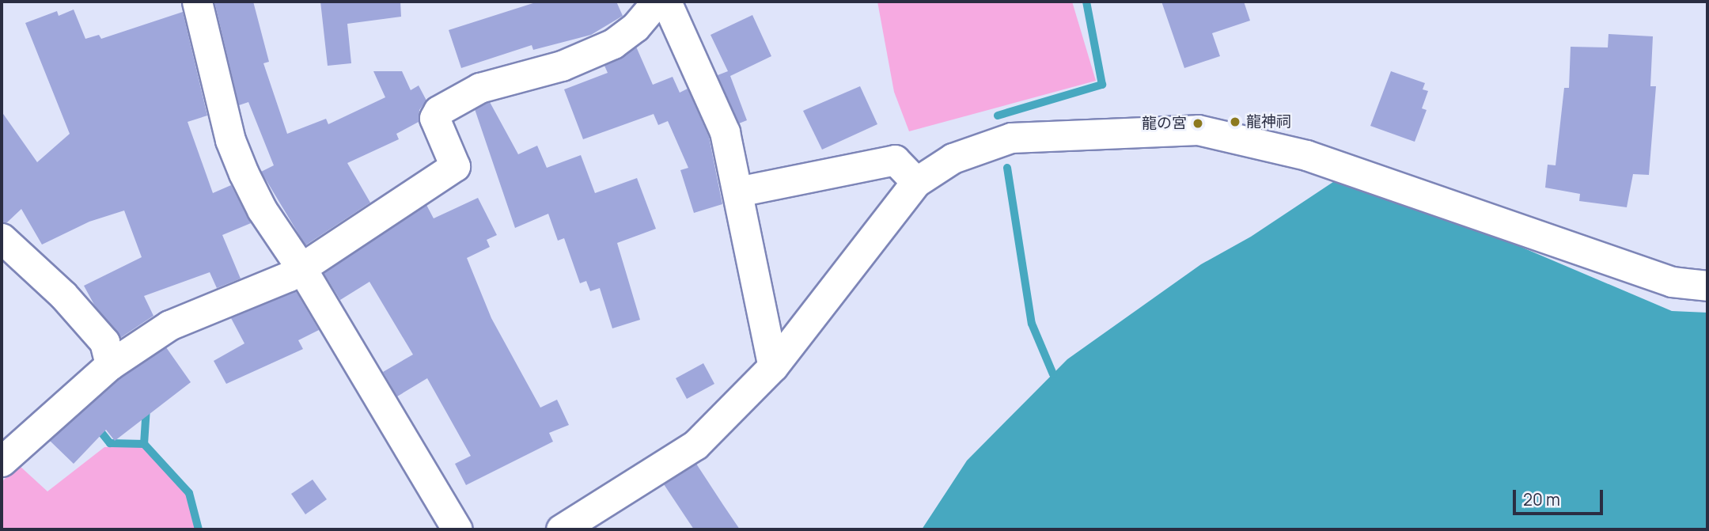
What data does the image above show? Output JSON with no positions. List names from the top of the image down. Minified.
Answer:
{"places":["龍神祠","龍の宮"],"scale_bar":"20 m"}
